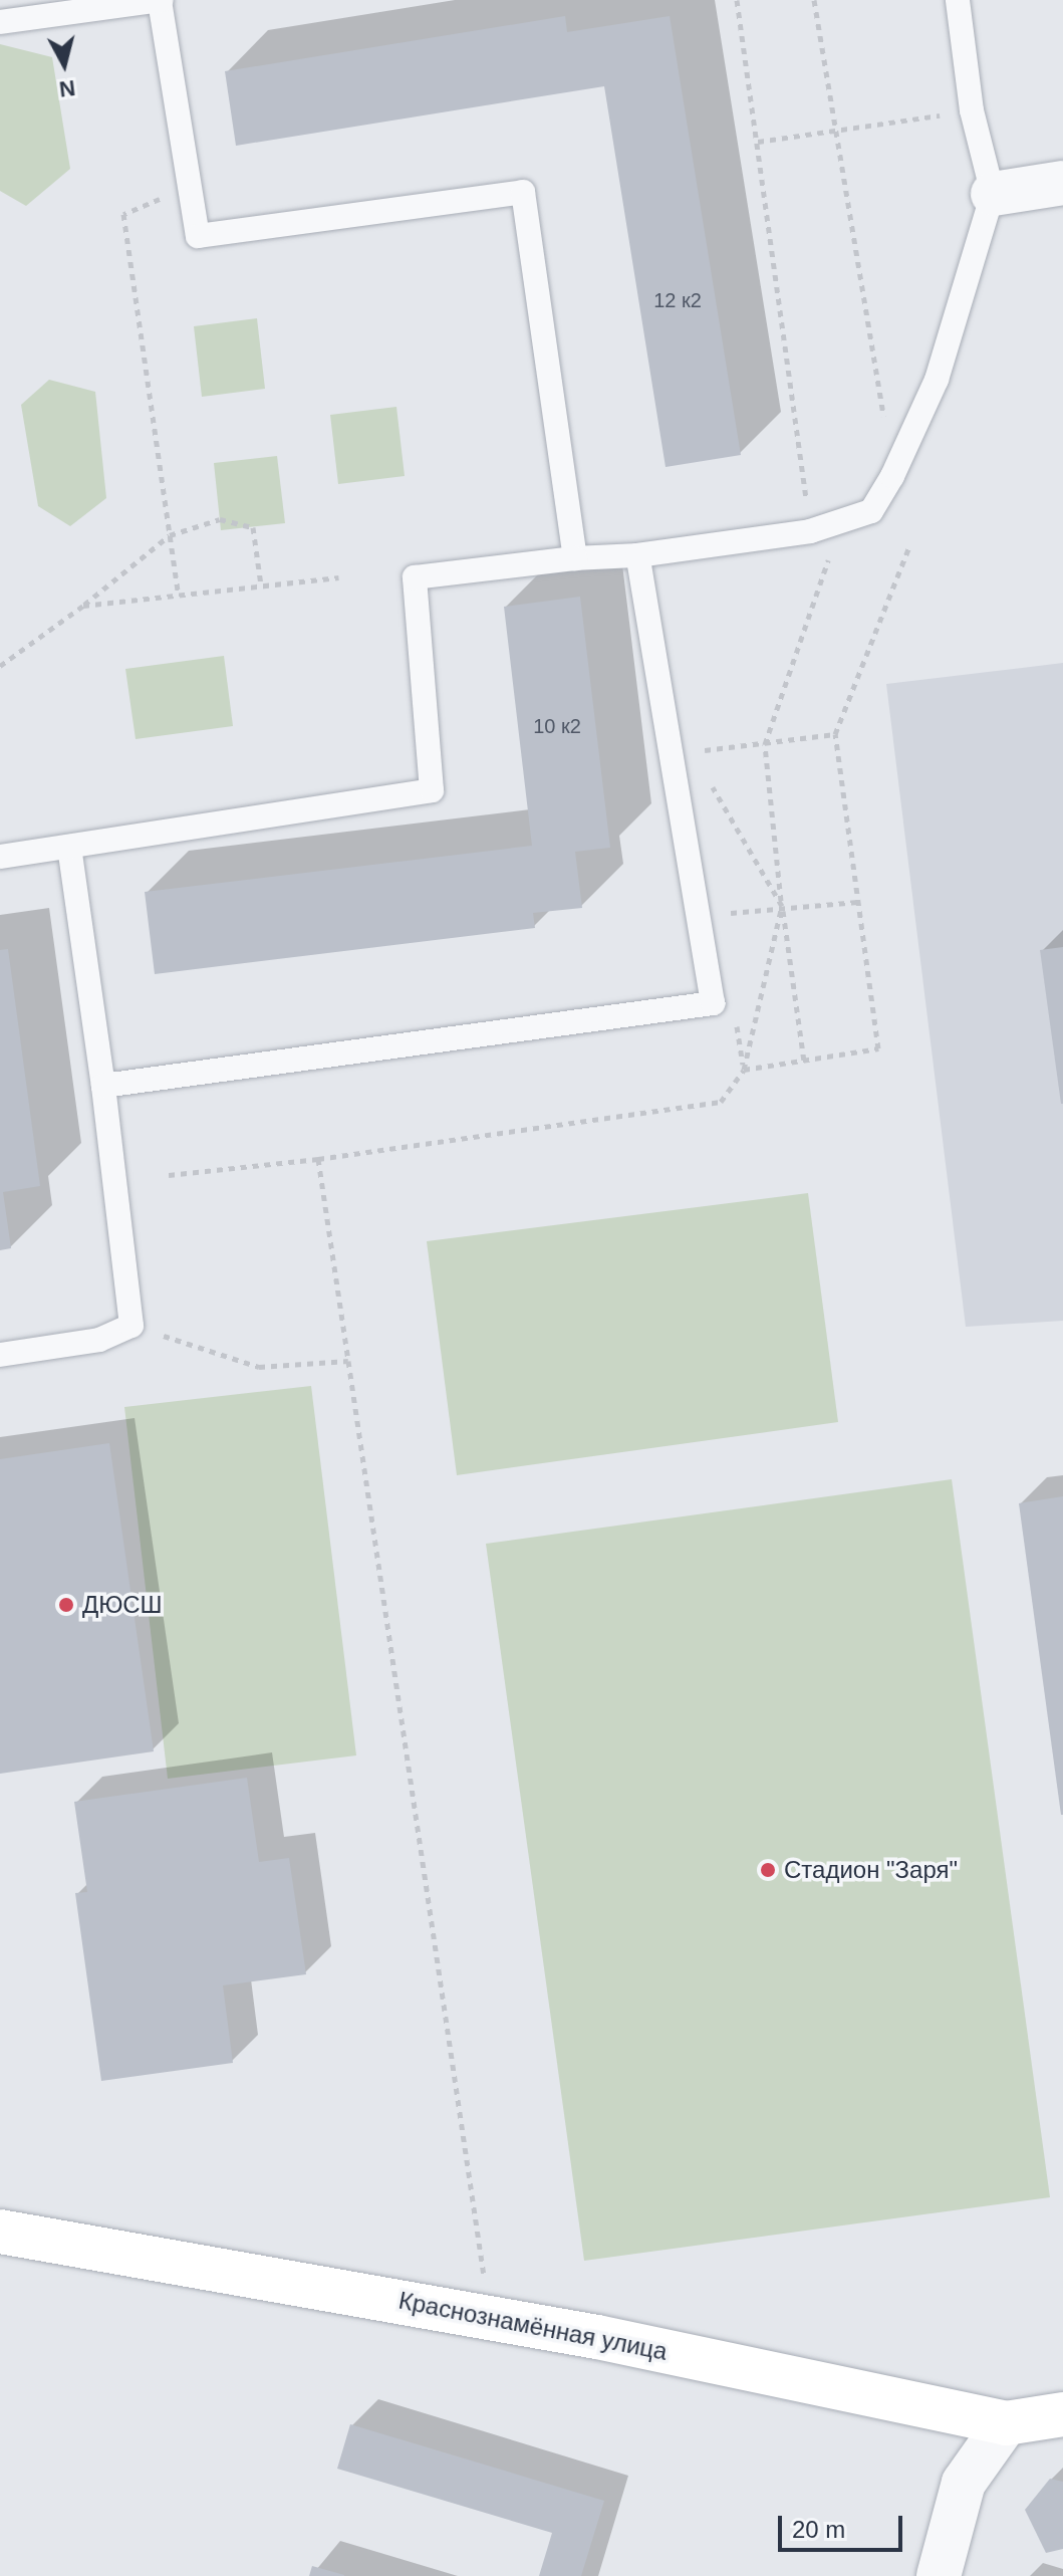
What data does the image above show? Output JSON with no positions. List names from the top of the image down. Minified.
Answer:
{"streets":{"street":["Краснознамённая улица"]},"places":["ДЮСШ","Стадион \"Заря\""],"house_numbers":["12 к2","10 к2"],"scale_bar":"20 m","north":"bottom"}
